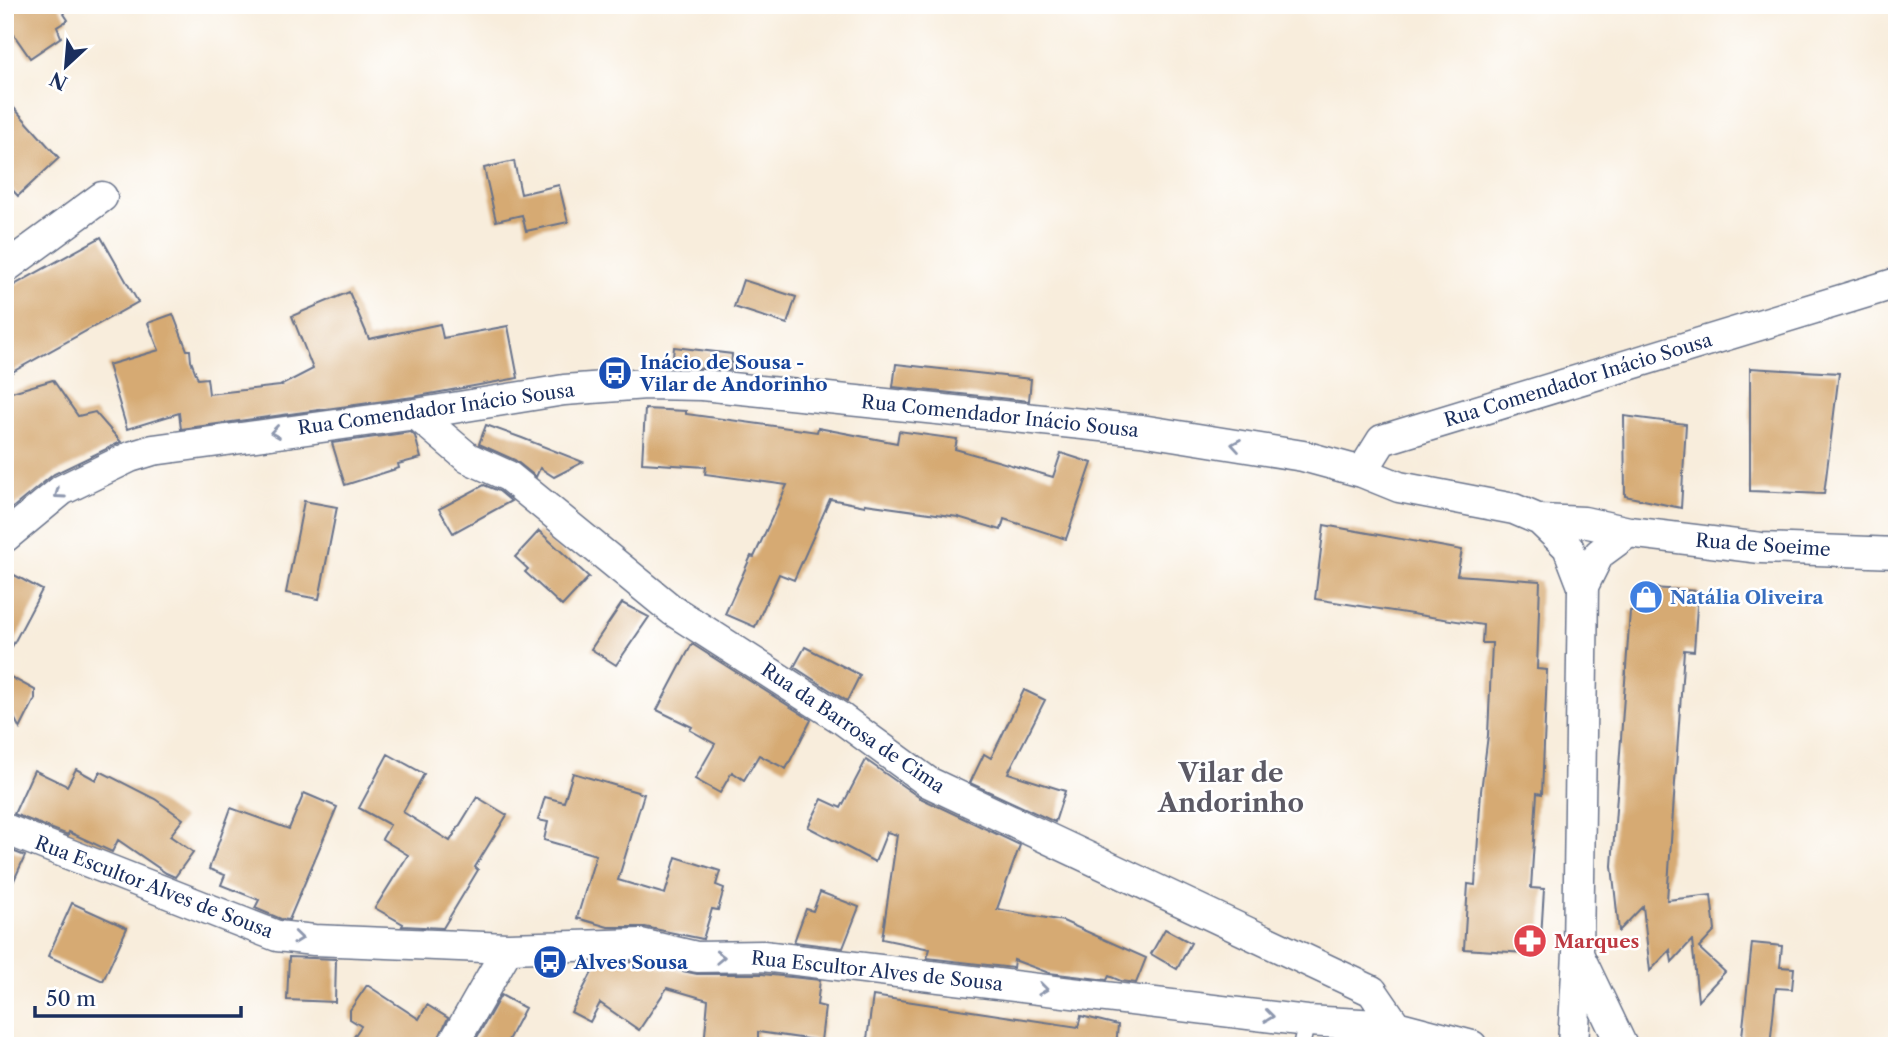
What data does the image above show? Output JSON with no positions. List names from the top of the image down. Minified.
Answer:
{"streets":{"street":["Rua Comendador Inácio Sousa","Rua de Soeime","Rua da Barrosa de Cima","Rua Escultor Alves de Sousa"]},"crossings":[["Rua Comendador Inácio Sousa","Rua de Soeime"],["Rua Comendador Inácio Sousa","Rua da Barrosa de Cima"],["Rua da Barrosa de Cima","Rua Escultor Alves de Sousa"]],"one_way":["Rua Comendador Inácio Sousa","Rua Escultor Alves de Sousa"],"districts":["Vilar de Andorinho"],"places":{"bus stop":["Inácio de Sousa - Vilar de Andorinho","Alves Sousa"],"shop":["Natália Oliveira"],"pharmacy":["Marques"]},"scale_bar":"50 m","north":"bottom left"}
